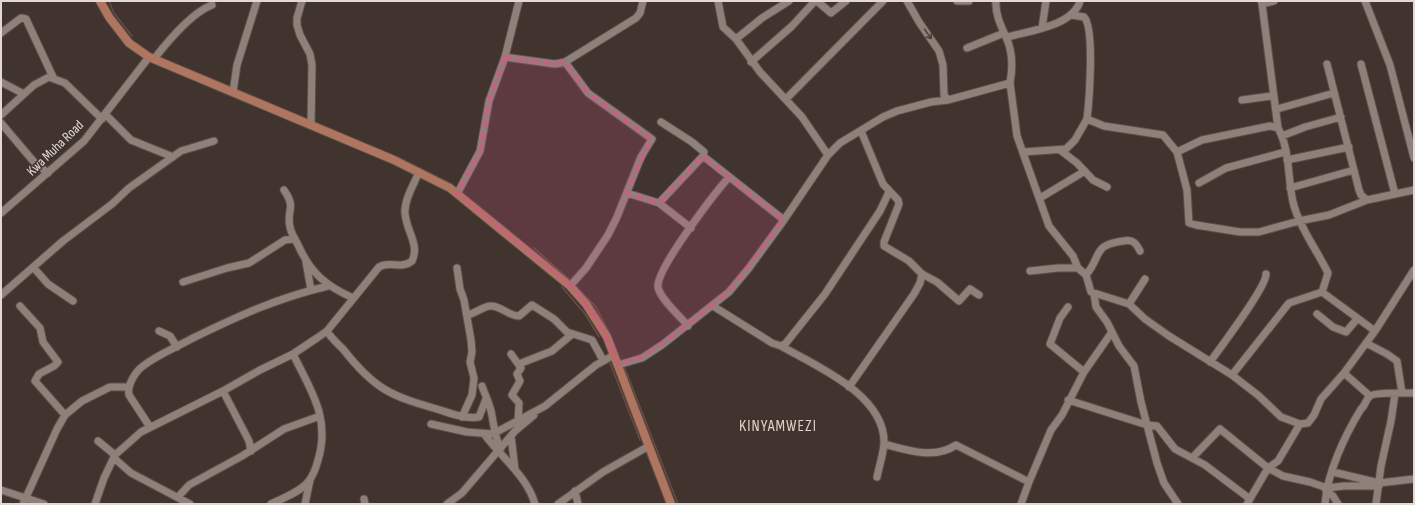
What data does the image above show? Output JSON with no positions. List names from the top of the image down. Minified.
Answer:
{"streets":{"street":["Kwa Muha Road"]},"districts":["KINYAMWEZI"]}
